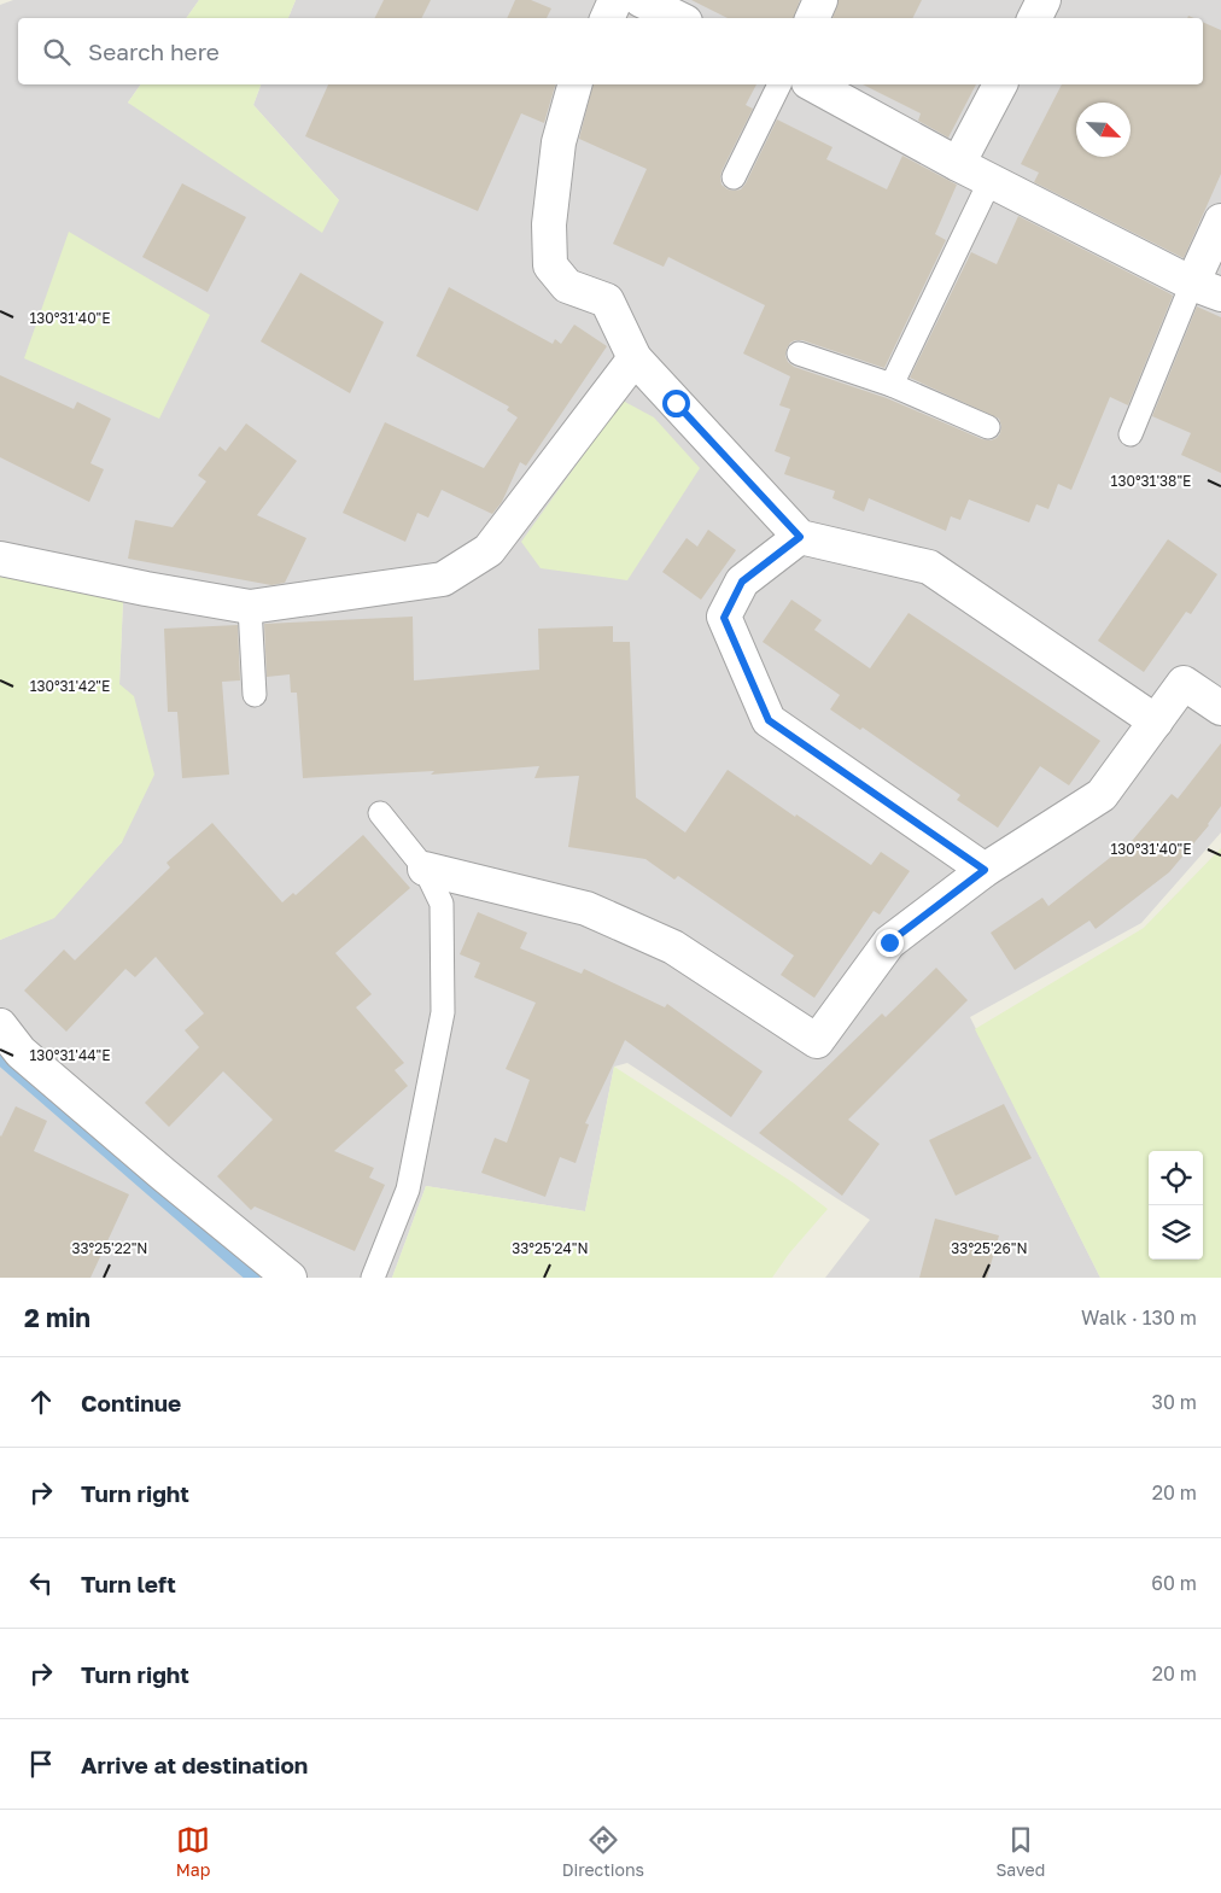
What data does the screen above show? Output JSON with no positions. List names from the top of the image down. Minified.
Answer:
{"north":"bottom right","page":{"search":"Search here","heading":["2 min","Walk · 130 m"],"list":[["Continue","30 m"],["Turn right","20 m"],["Turn left","60 m"],["Turn right","20 m"],"Arrive at destination"],"nav":["Map","Directions","Saved"]},"coordinates":["130°31'40\"E","130°31'38\"E","130°31'42\"E","130°31'44\"E","33°25'22\"N","33°25'24\"N","33°25'26\"N"]}
